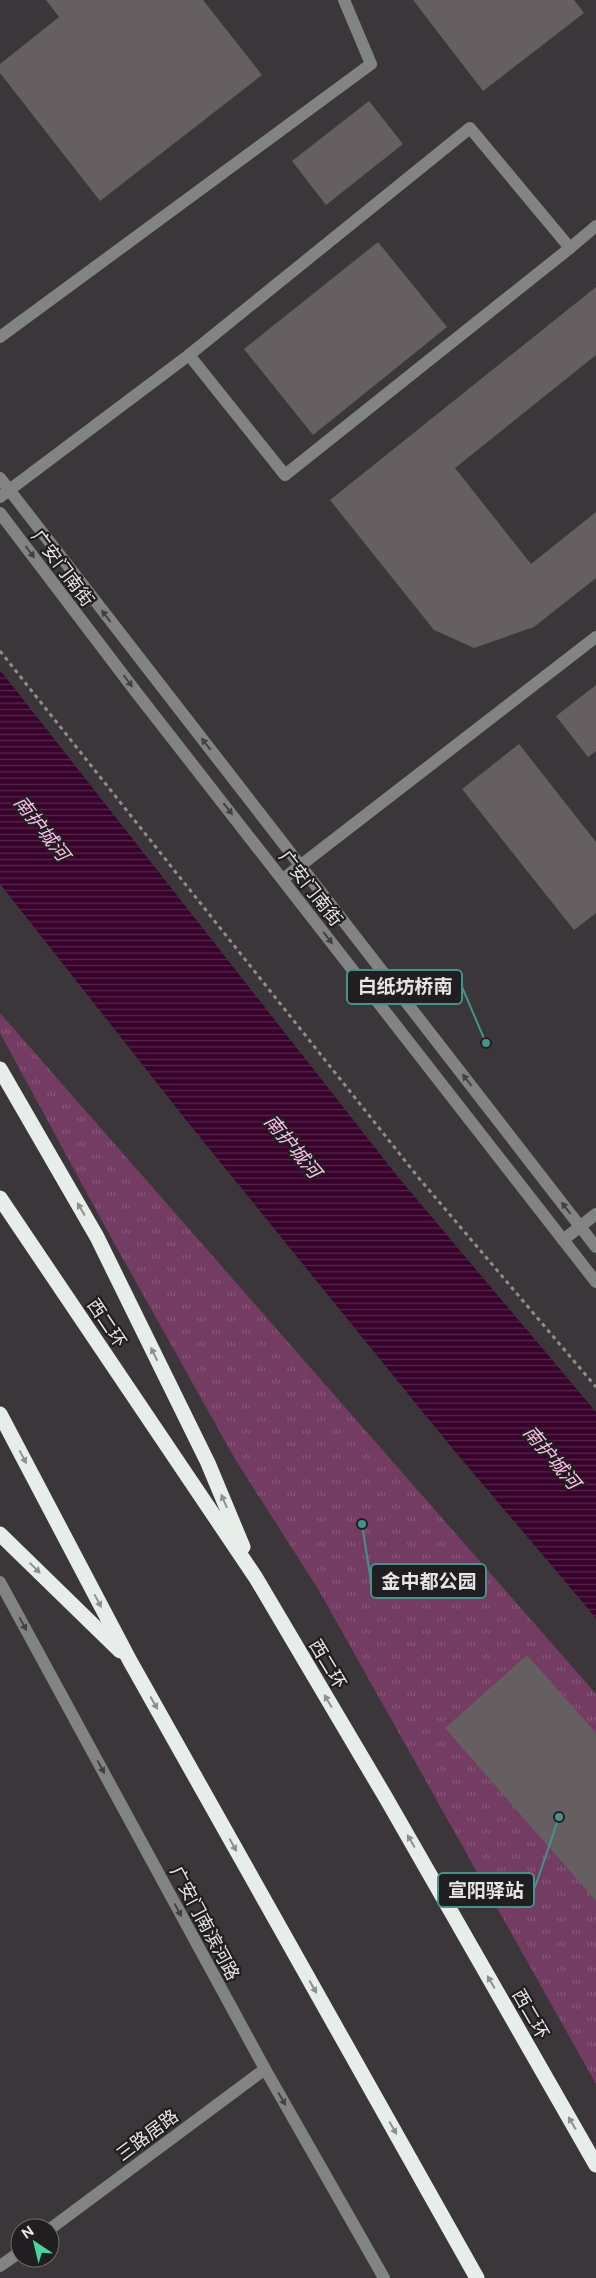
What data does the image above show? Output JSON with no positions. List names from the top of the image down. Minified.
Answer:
{"streets":{"highway":["西二环"],"street":["广安门南街","广安门南滨河路","三路居路"]},"crossings":[["广安门南滨河路","三路居路"]],"one_way":["西二环","广安门南滨河路"],"water":["南护城河"],"places":["白纸坊桥南","金中都公园","宣阳驿站"],"north":"top left"}
